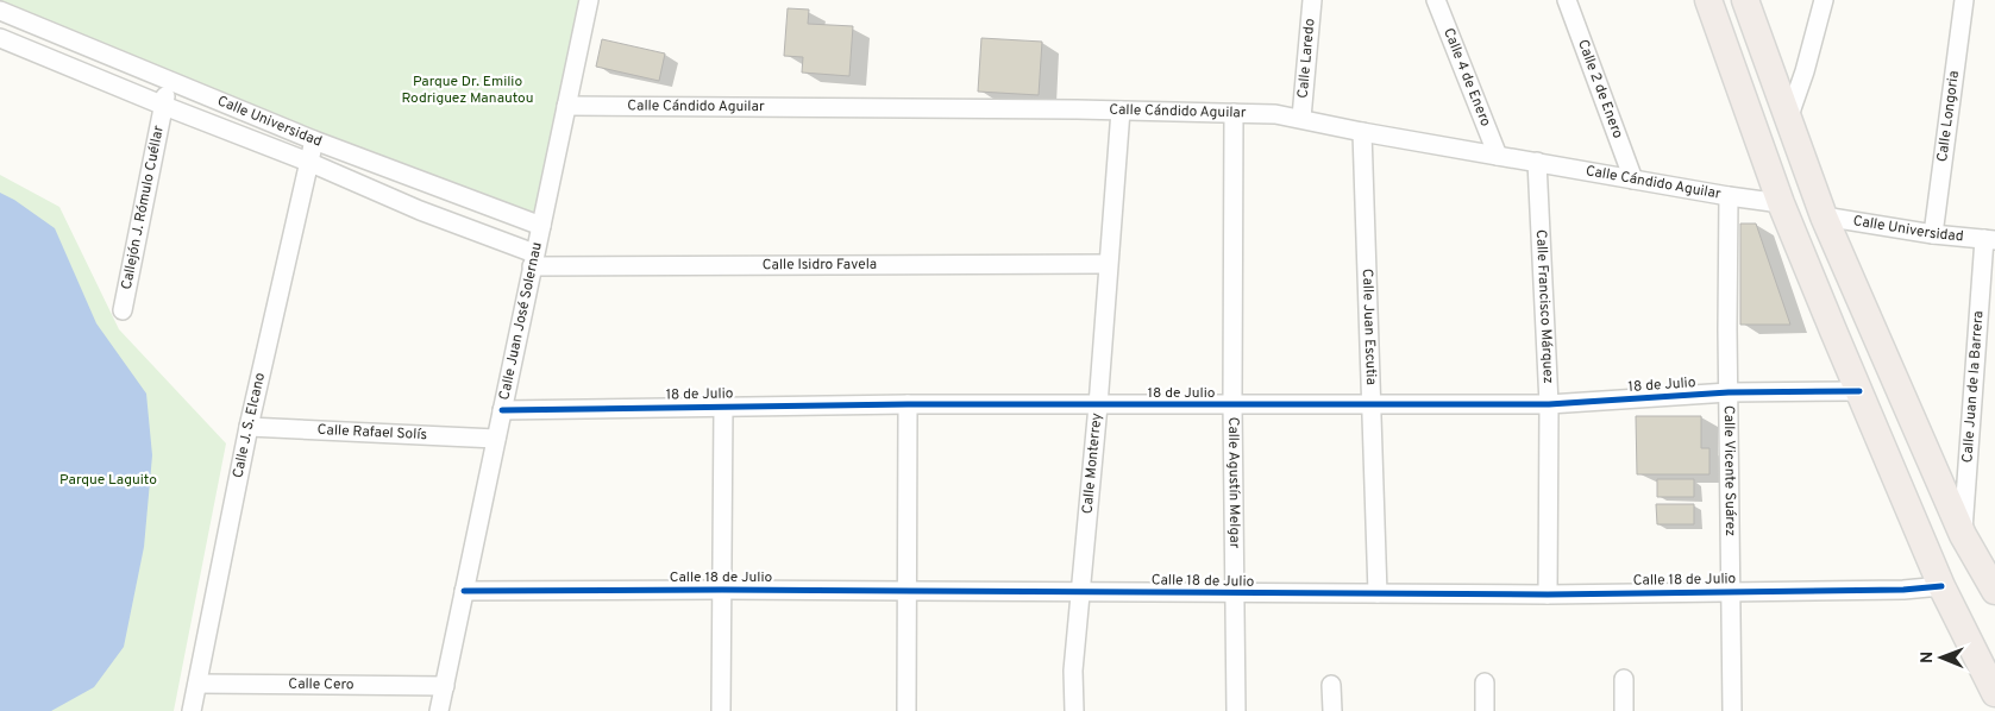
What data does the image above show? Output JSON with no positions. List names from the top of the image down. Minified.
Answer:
{"streets":{"street":["Calle Laredo","Calle 4 de Enero","Calle 2 de Enero","Calle Cándido Aguilar","Calle Longoria","Calle Universidad","Callejón J. Rómulo Cuéllar","Calle Isidro Favela","Calle Francisco Márquez","Calle Juan José Solernau","Calle Juan Escutia","18 de Julio","Calle Juan de la Barrera","Calle J. S. Elcano","Calle Rafael Solís","Calle Monterrey","Calle Vicente Suárez","Calle Agustín Melgar","Calle 18 de Julio","Calle Cero"]},"crossings":[["Calle Laredo","Calle Cándido Aguilar"],["Calle 4 de Enero","Calle Cándido Aguilar"],["Calle 2 de Enero","Calle Cándido Aguilar"],["Calle Cándido Aguilar","Calle Francisco Márquez"],["Calle Cándido Aguilar","Calle Juan José Solernau"],["Calle Cándido Aguilar","Calle Juan Escutia"],["Calle Cándido Aguilar","Calle Monterrey"],["Calle Cándido Aguilar","Calle Vicente Suárez"],["Calle Cándido Aguilar","Calle Agustín Melgar"],["Calle Longoria","Calle Universidad"],["Calle Universidad","Callejón J. Rómulo Cuéllar"],["Calle Universidad","Calle Isidro Favela"],["Calle Universidad","Calle Juan José Solernau"],["Calle Universidad","Calle Juan de la Barrera"],["Calle Universidad","Calle J. S. Elcano"],["Calle Isidro Favela","Calle Juan José Solernau"],["Calle Isidro Favela","Calle Monterrey"],["Calle Francisco Márquez","18 de Julio"],["Calle Francisco Márquez","Calle 18 de Julio"],["Calle Juan José Solernau","18 de Julio"],["Calle Juan José Solernau","Calle Rafael Solís"],["Calle Juan José Solernau","Calle 18 de Julio"],["Calle Juan José Solernau","Calle Cero"],["Calle Juan Escutia","18 de Julio"],["Calle Juan Escutia","Calle 18 de Julio"],["18 de Julio","Calle Monterrey"],["18 de Julio","Calle Vicente Suárez"],["18 de Julio","Calle Agustín Melgar"],["Calle J. S. Elcano","Calle Rafael Solís"],["Calle J. S. Elcano","Calle Cero"],["Calle Monterrey","Calle 18 de Julio"],["Calle Vicente Suárez","Calle 18 de Julio"],["Calle Agustín Melgar","Calle 18 de Julio"]],"parks":["Parque Dr. Emilio Rodriguez Manautou","Parque Laguito"],"north":"left"}
